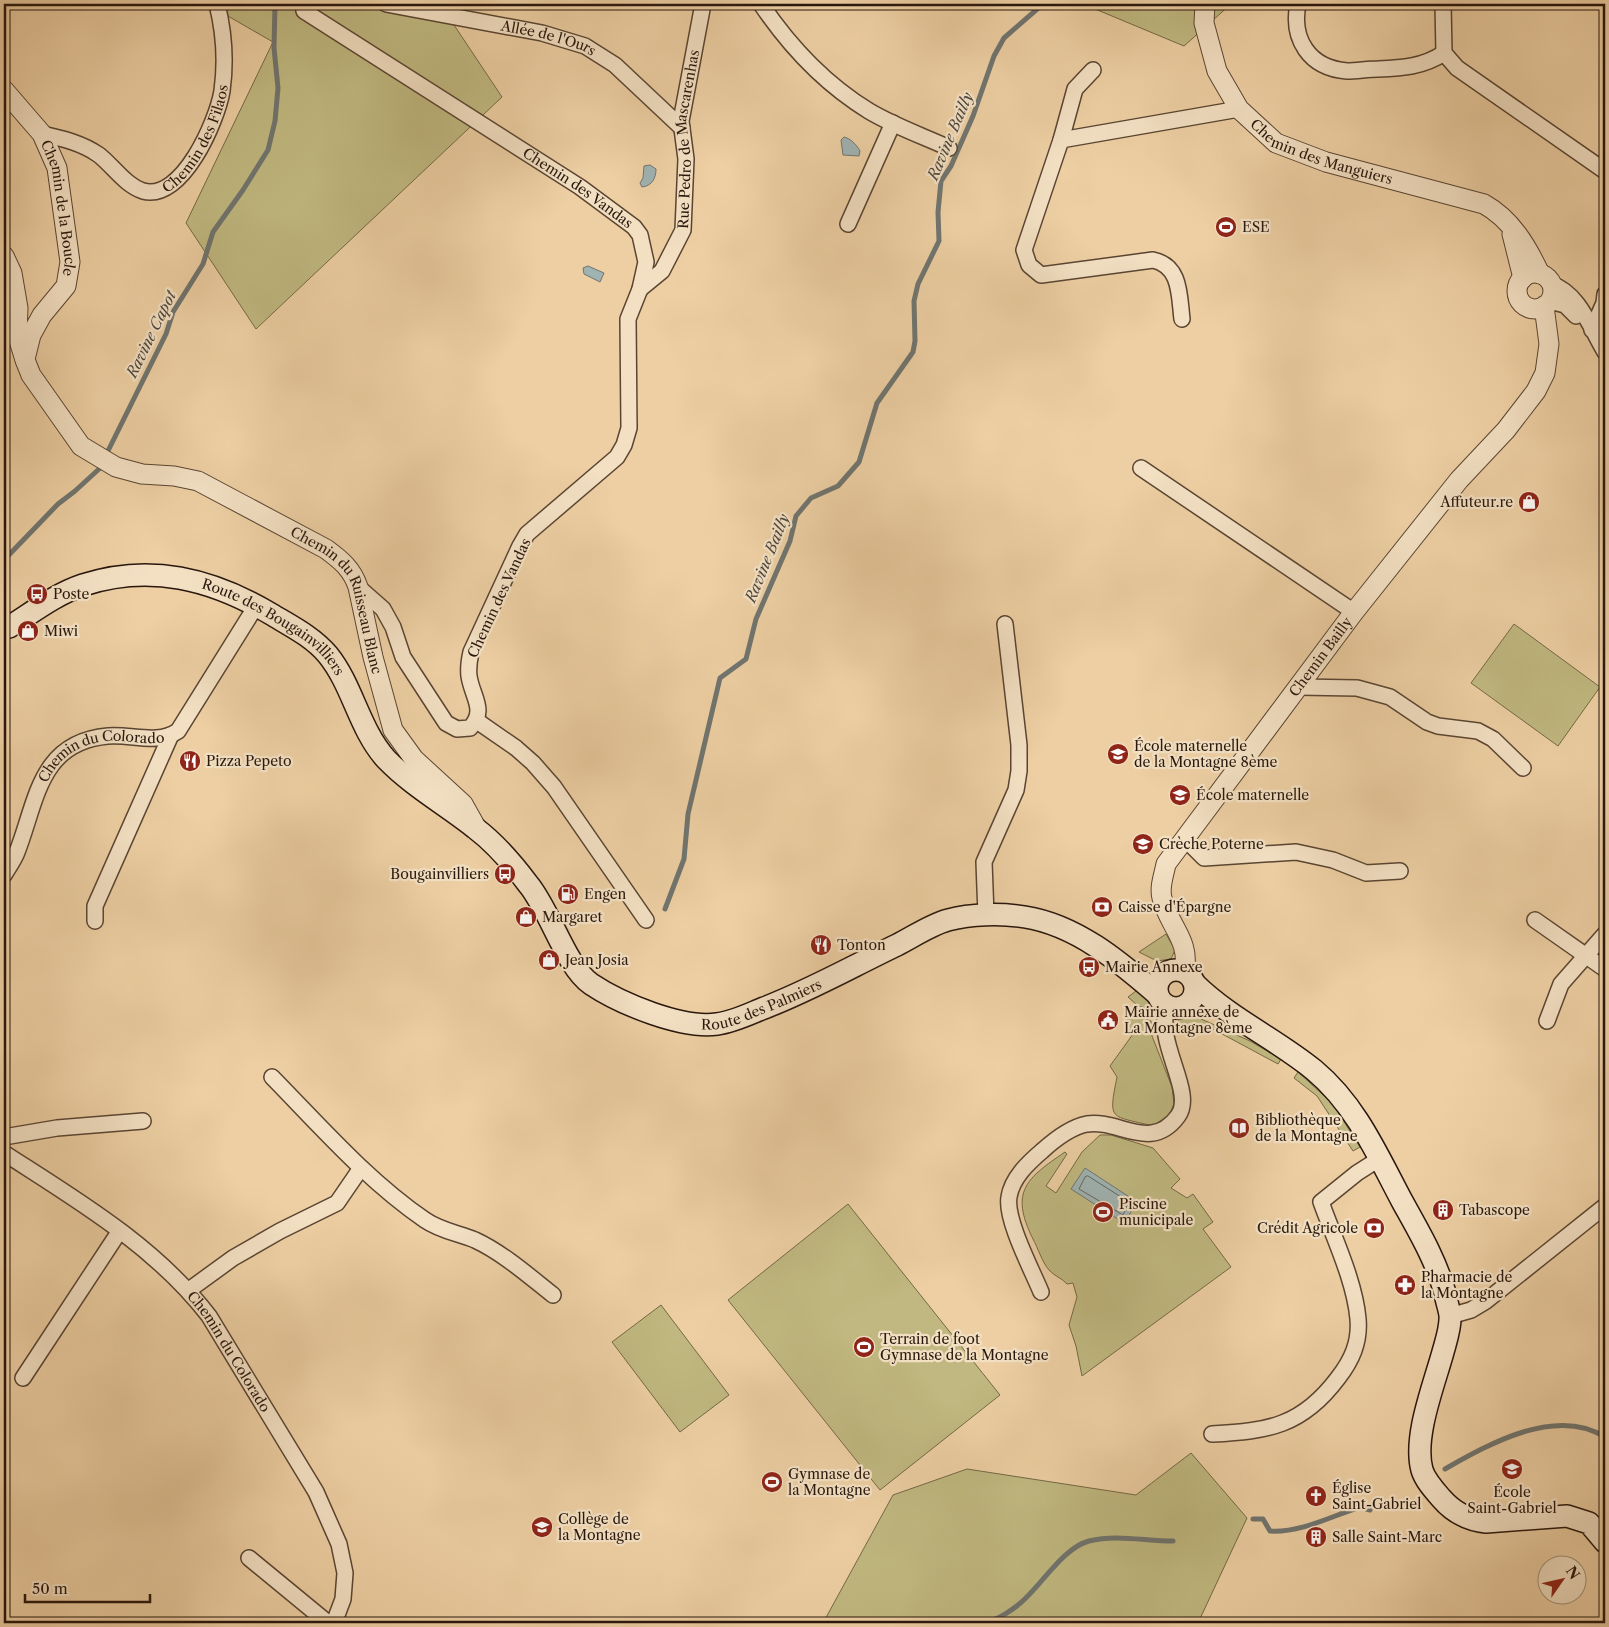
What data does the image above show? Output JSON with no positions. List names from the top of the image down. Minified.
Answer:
{"streets":{"main road":["Route des Bougainvilliers","Route des Palmiers"],"street":["Allée de l'Ours","Chemin des Filaos","Rue Pedro de Mascarenhas","Chemin des Manguiers","Chemin des Vandas","Chemin de la Boucle","Chemin du Ruisseau Blanc","Chemin Bailly","Chemin du Colorado"]},"crossings":[["Allée de l'Ours","Rue Pedro de Mascarenhas"],["Chemin des Filaos","Chemin de la Boucle"],["Rue Pedro de Mascarenhas","Chemin des Vandas"],["Chemin des Manguiers","Chemin Bailly"],["Chemin de la Boucle","Chemin du Ruisseau Blanc"],["Chemin du Ruisseau Blanc","Route des Bougainvilliers"],["Chemin du Ruisseau Blanc","Route des Palmiers"],["Route des Bougainvilliers","Chemin du Colorado"],["Route des Bougainvilliers","Route des Palmiers"],["Chemin Bailly","Route des Palmiers"]],"water":["Ravine Bailly","Ravine Capot"],"places":{"sports":["ESE","Piscine municipale","Terrain de foot Gymnase de la Montagne","Gymnase de la Montagne"],"shop":["Affuteur.re","Miwi","Margaret","Jean Josia"],"bus stop":["Poste","Bougainvilliers","Mairie Annexe"],"school or university":["École maternelle de la Montagne 8ème","École maternelle","Crèche Poterne","École Saint-Gabriel","Collège de la Montagne"],"restaurant":["Pizza Pepeto","Tonton"],"fuel station":["Engen"],"bank":["Caisse d'Épargne","Crédit Agricole"],"public building":["Mairie annexe de La Montagne 8ème"],"library":["Bibliothèque de la Montagne"],"building":["Tabascope","Salle Saint-Marc"],"pharmacy":["Pharmacie de la Montagne"],"church":["Église Saint-Gabriel"]},"scale_bar":"50 m","north":"top right"}
